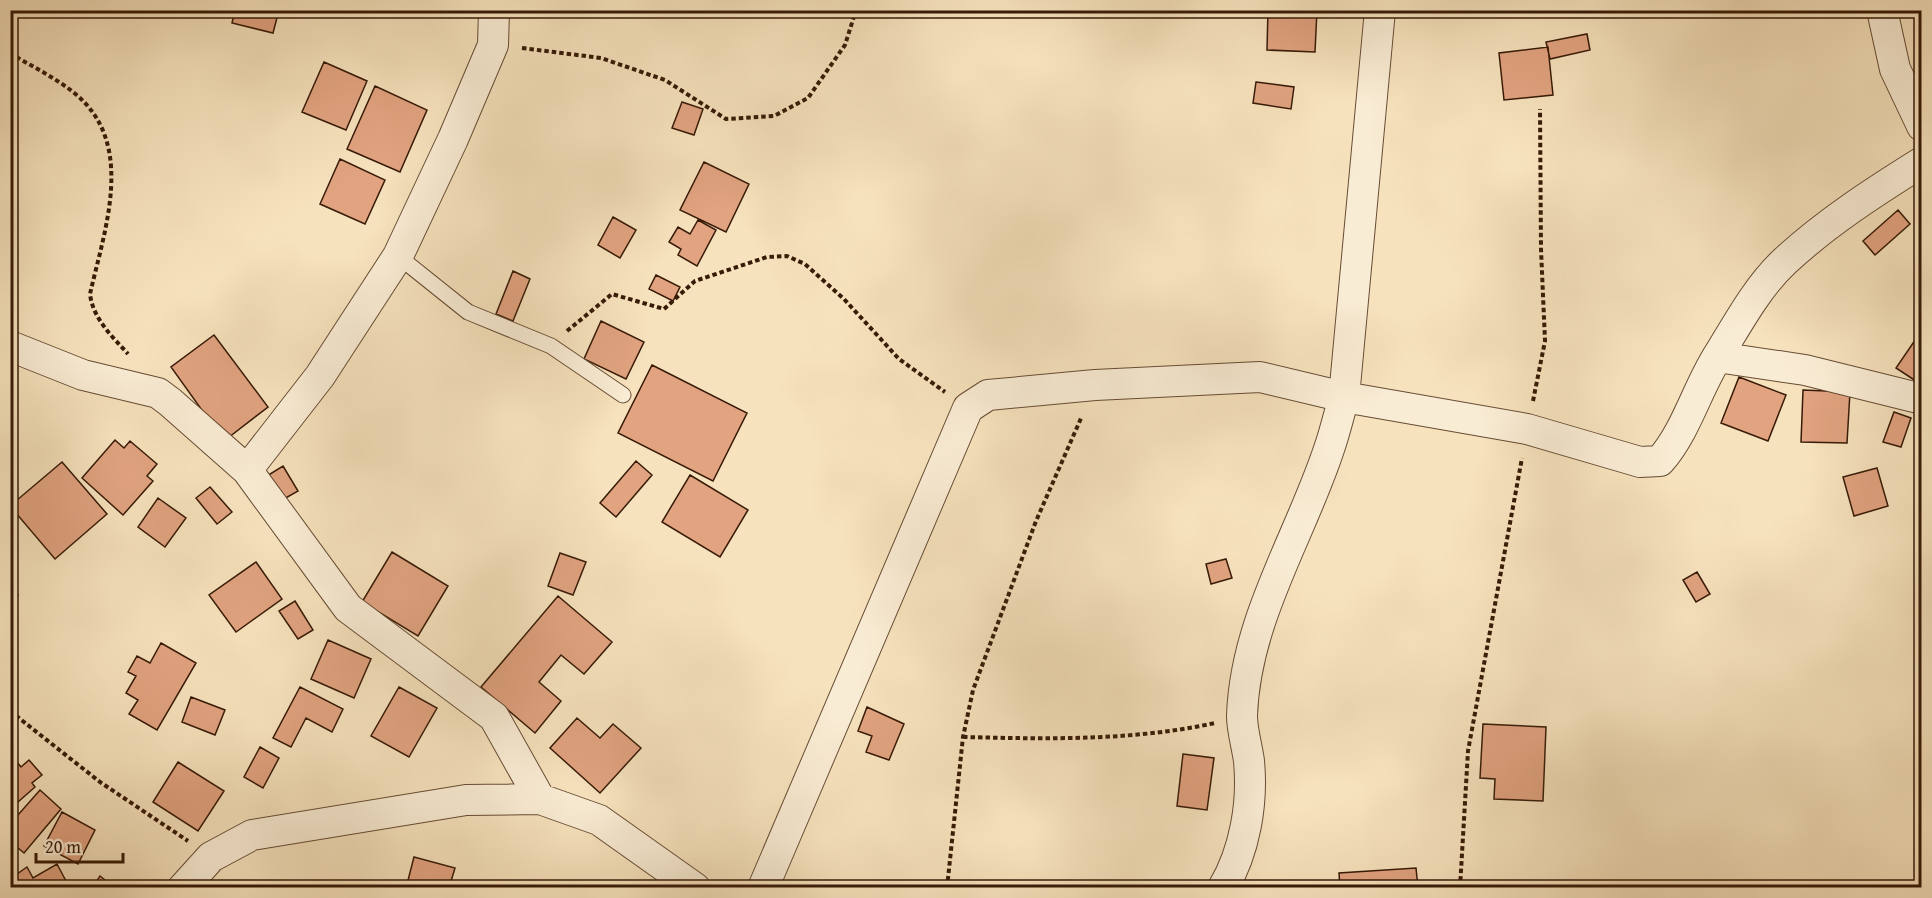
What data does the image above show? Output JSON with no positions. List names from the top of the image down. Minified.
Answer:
{"scale_bar":"20 m"}
